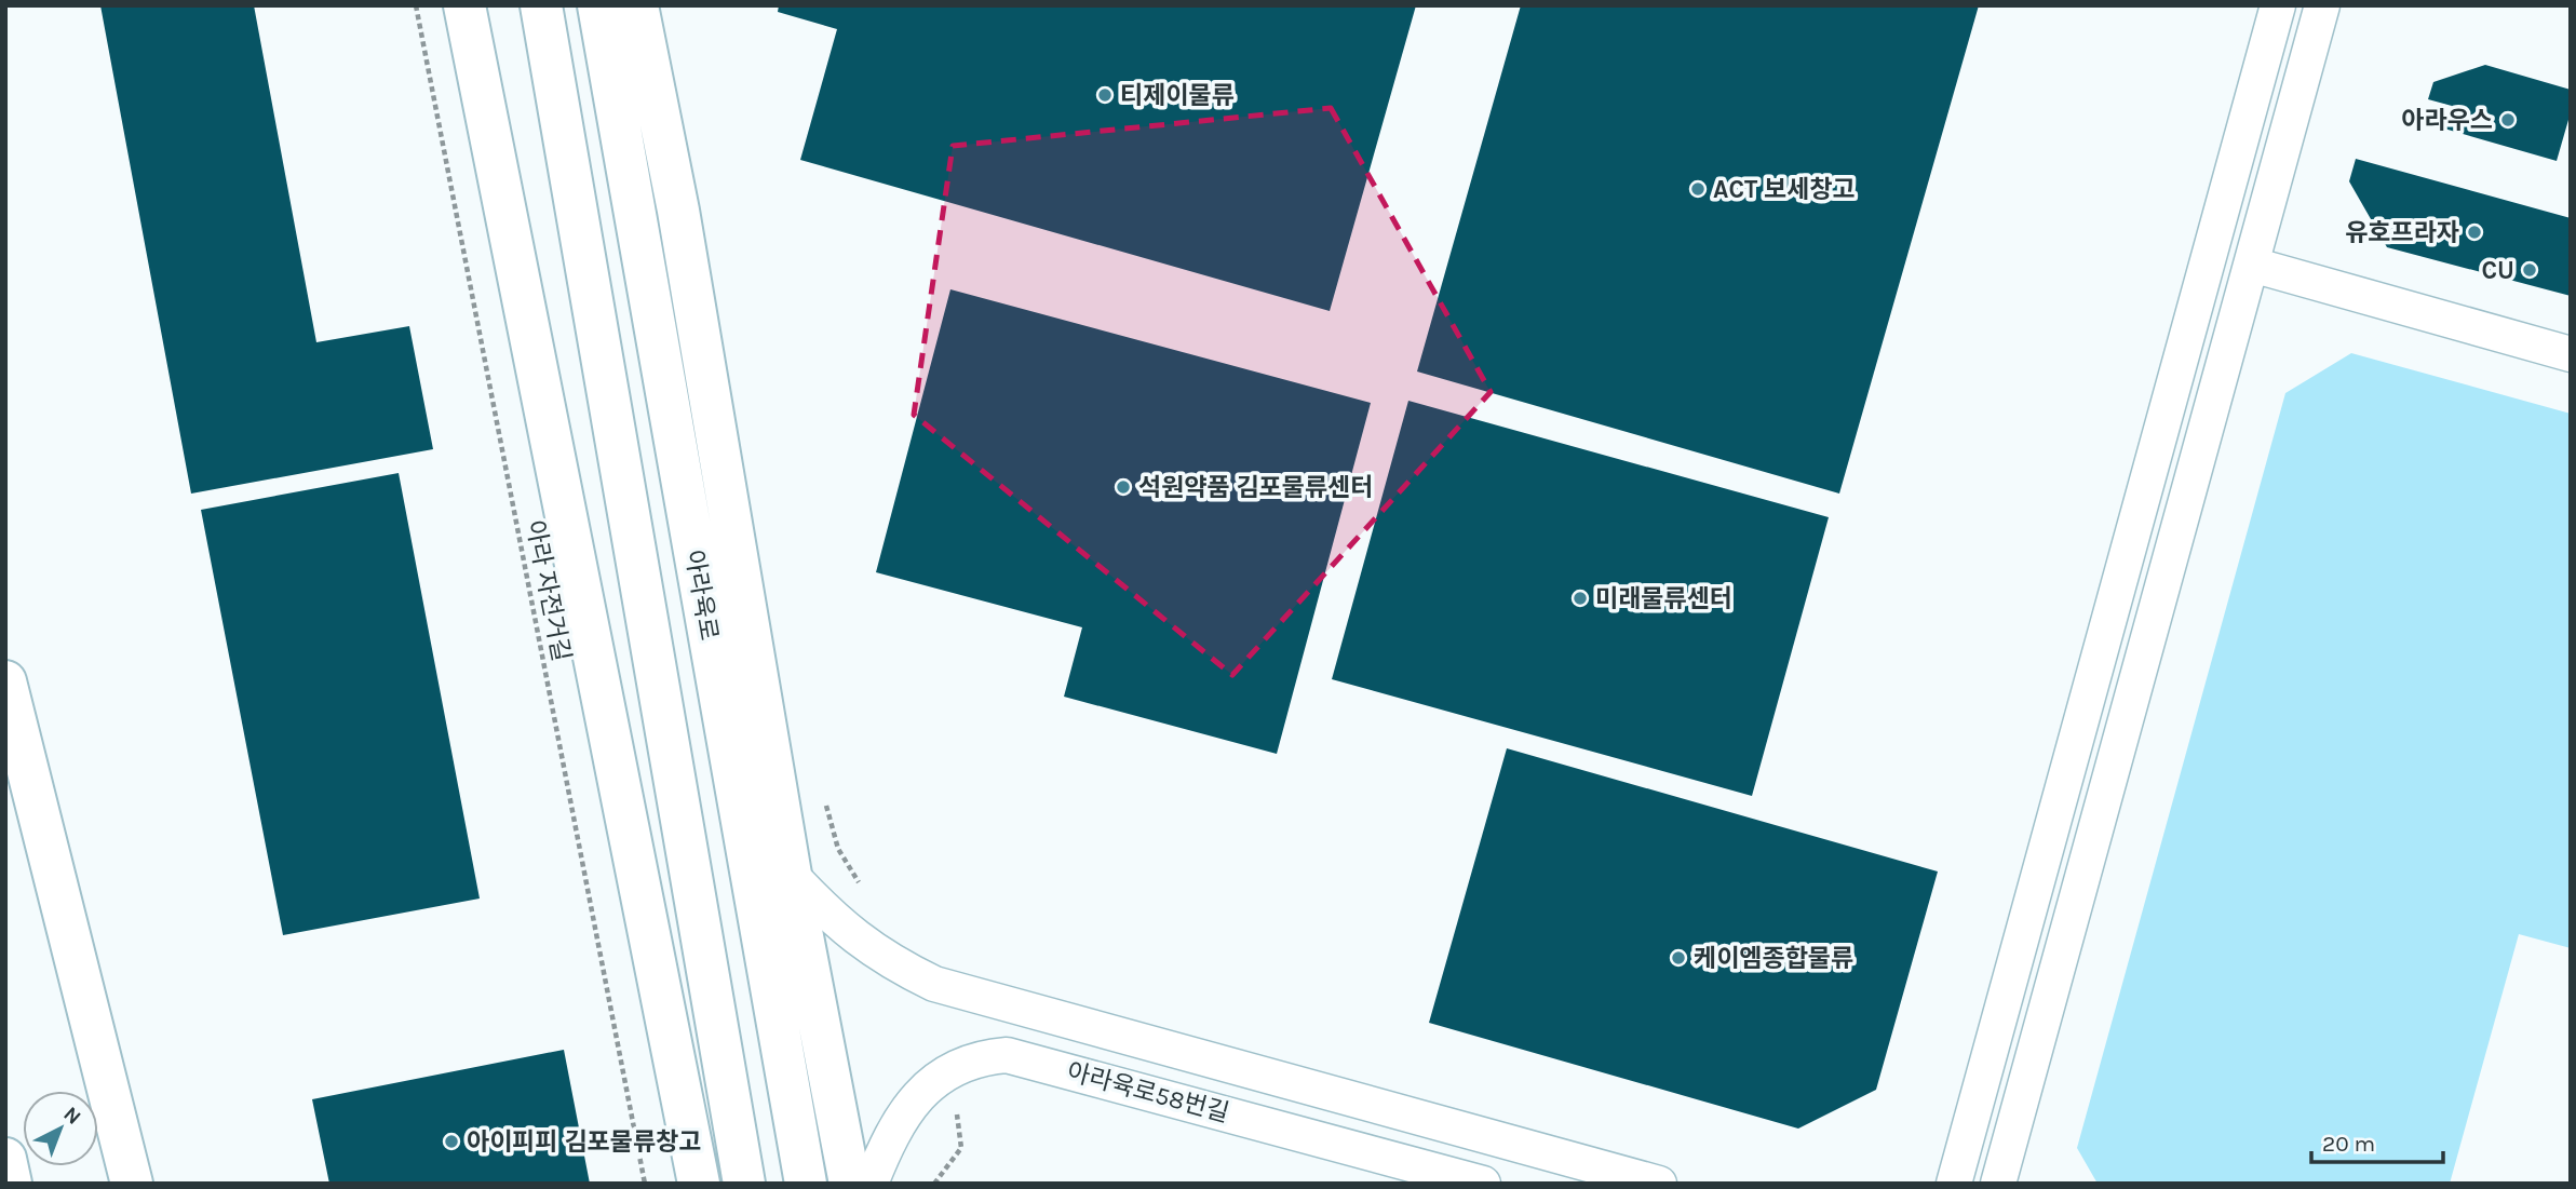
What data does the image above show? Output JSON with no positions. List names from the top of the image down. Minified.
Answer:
{"streets":{"street":["아라육로","아라육로58번길"],"path":["아라 자전거길"]},"places":["티제이물류","아라우스","ACT 보세창고","유호프라자","CU","석원약품 김포물류센터","미래물류센터","케이엠종합물류","아이피피 김포물류창고"],"scale_bar":"20 m","north":"top right"}
